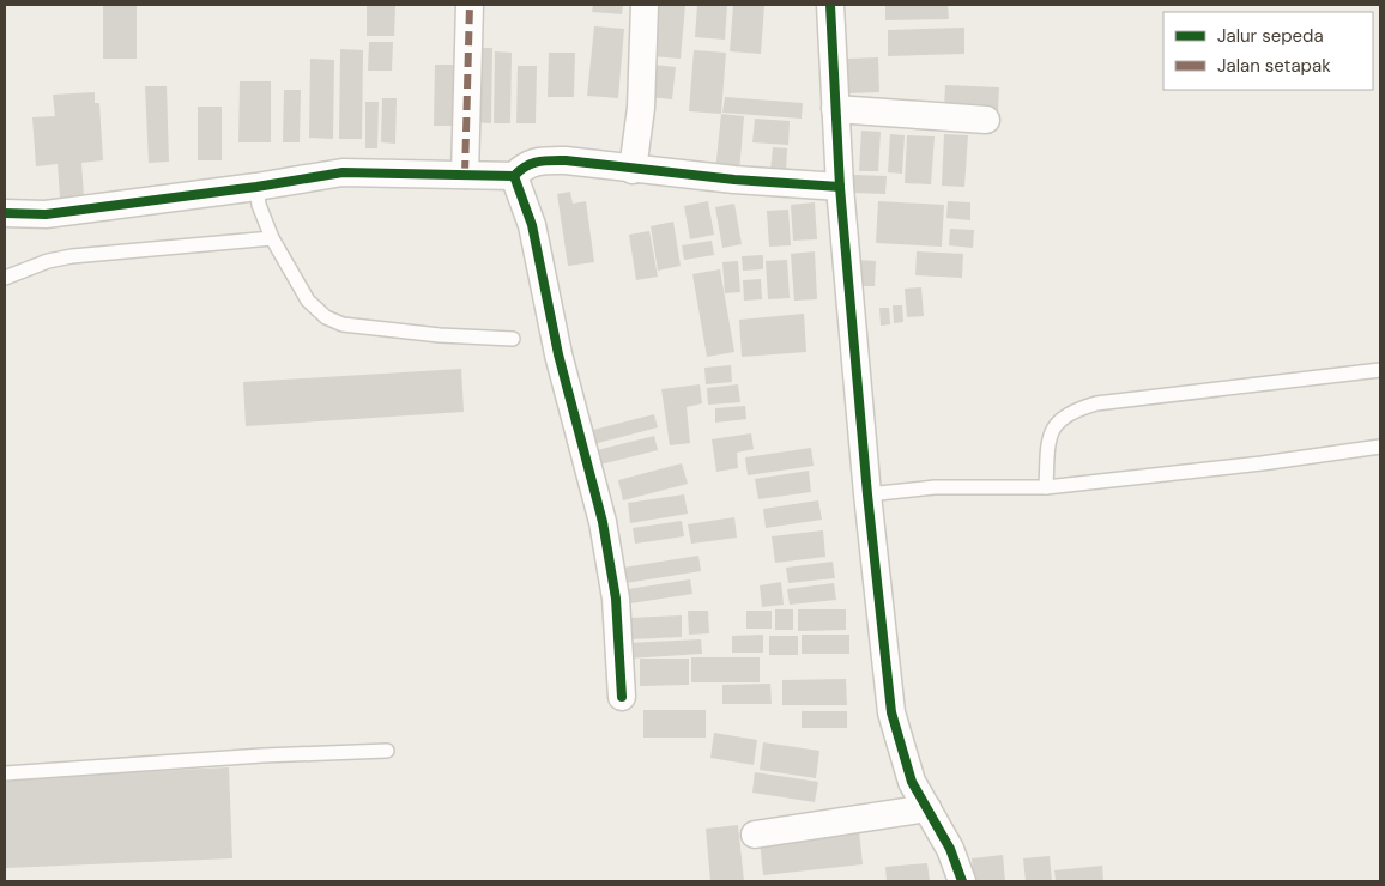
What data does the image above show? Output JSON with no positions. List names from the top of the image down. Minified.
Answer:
{"legend":["Jalur sepeda","Jalan setapak"]}
